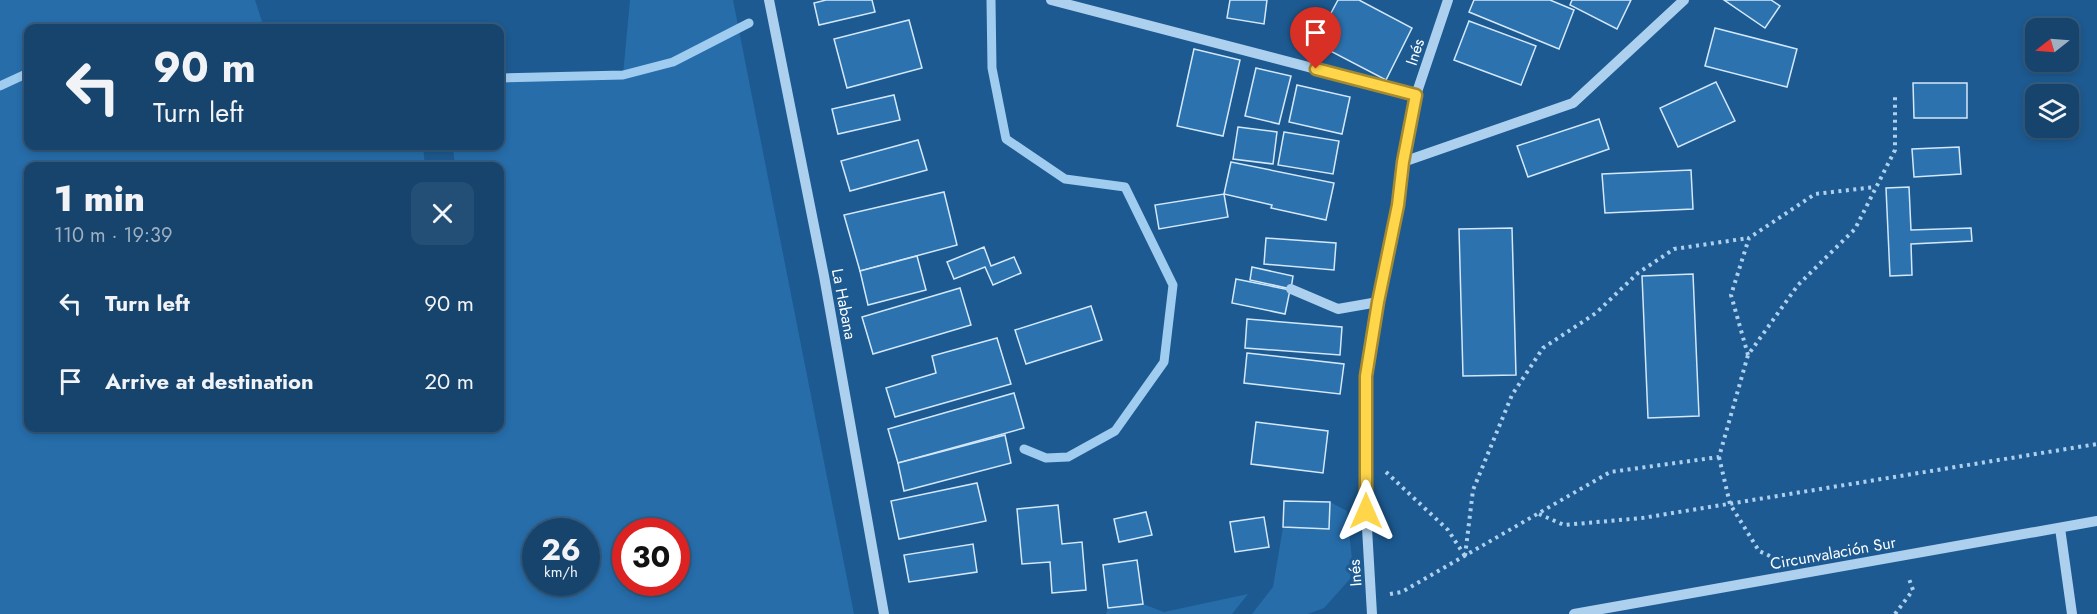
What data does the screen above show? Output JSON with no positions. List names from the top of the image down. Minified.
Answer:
{"streets":{"street":["Inés","La Habana","Circunvalación Sur"]},"north":"left","page":{"turn":["90 m","Turn left"],"heading":["1 min","110 m · 19:39"],"list":[{"name":"Turn left","value":"90 m"},{"name":"Arrive at destination","value":"20 m"}],"speed":"26 km/h","limit":"30"}}
